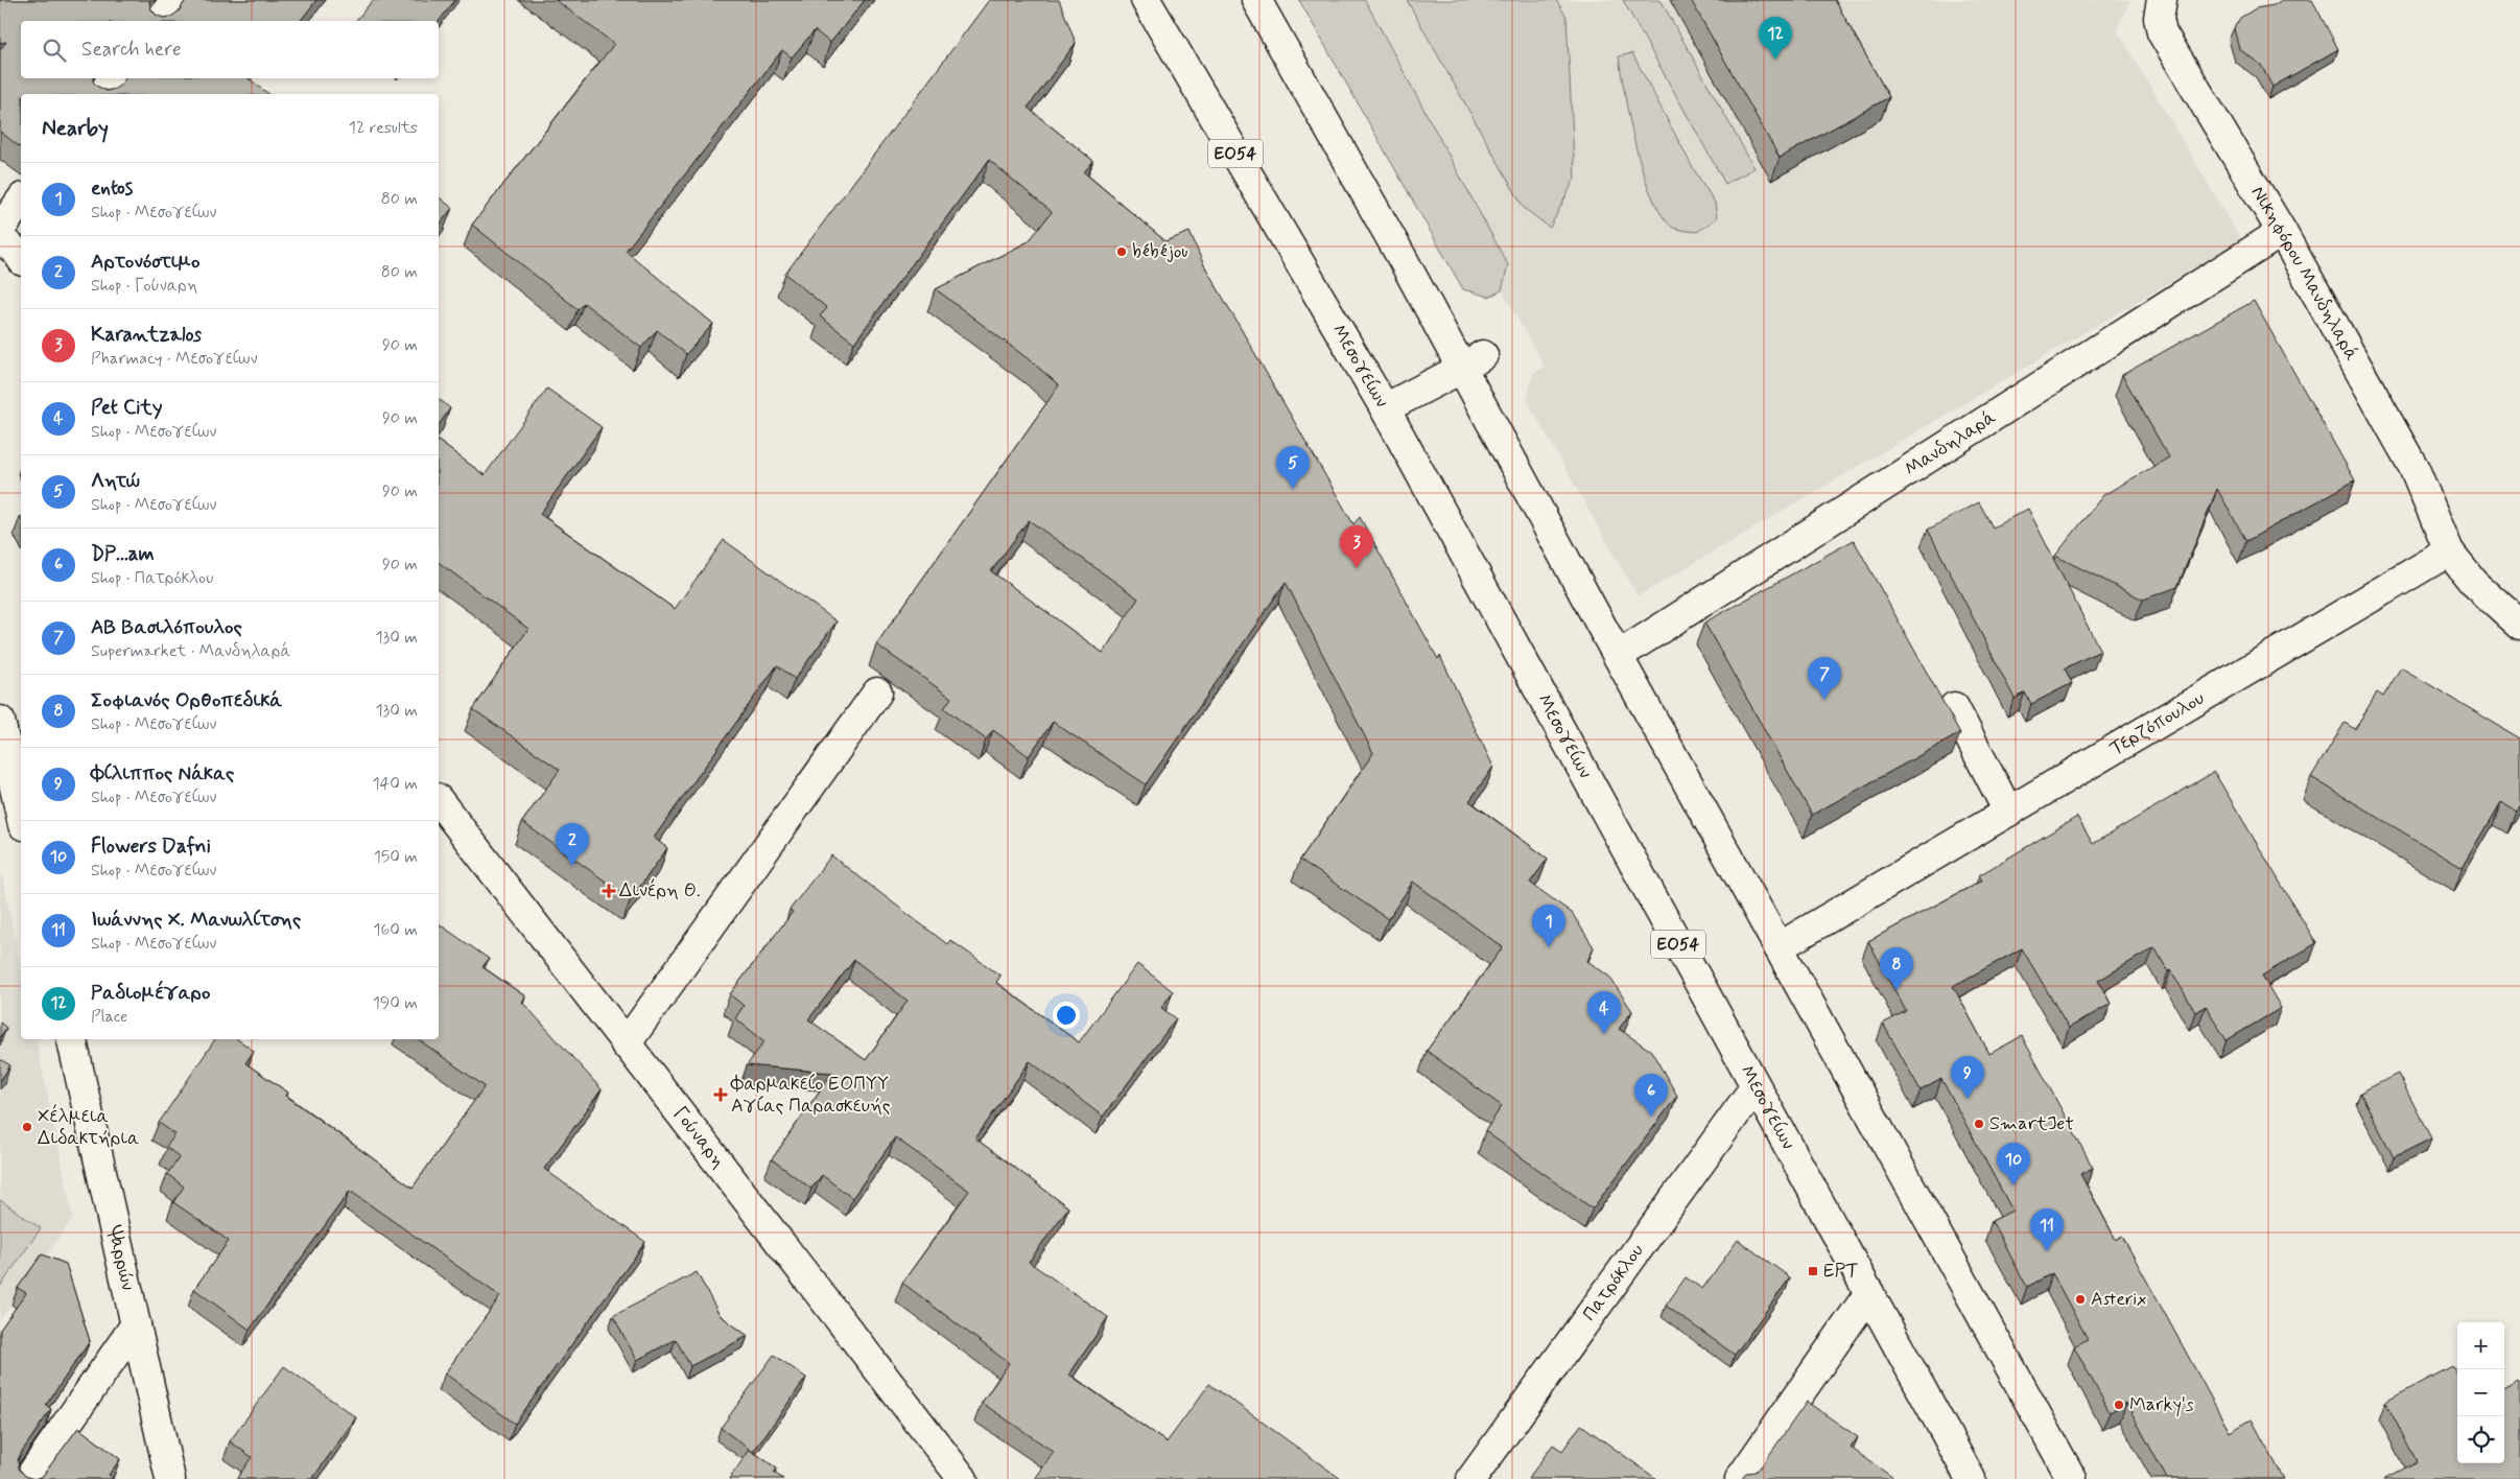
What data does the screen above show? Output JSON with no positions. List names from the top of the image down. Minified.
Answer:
{"streets":{"street":["ΕΟ54","Νικηφόρου Μανδηλαρά","Μεσογείων","Μανδηλαρά","Τερζόπουλου","Γούναρη","Ψαρρών","Πατρόκλου"]},"crossings":[["Νικηφόρου Μανδηλαρά","Μανδηλαρά"],["Νικηφόρου Μανδηλαρά","Τερζόπουλου"],["Μεσογείων","Πατρόκλου"]],"places":{"other":["bébéjou","SmartJet","Χέλμεια Διδακτήρια","Asterix","Marky's"],"health":["Δινέρη Θ.","Φαρμακείο ΕΟΠΥΥ Αγίας Παρασκευής"],"transit":["ΕΡΤ"]},"page":{"pins":["12","5","3","7","2","1","8","4","9","6","10","11"],"search":"Search here","heading":["Nearby","12 results"],"list":[{"mark":"1","name":"entos","note":"Shop · Μεσογείων","value":"80 m"},{"mark":"2","name":"Αρτονόστιμο","note":"Shop · Γούναρη","value":"80 m"},{"mark":"3","name":"Karantzalos","note":"Pharmacy · Μεσογείων","value":"90 m"},{"mark":"4","name":"Pet City","note":"Shop · Μεσογείων","value":"90 m"},{"mark":"5","name":"Λητώ","note":"Shop · Μεσογείων","value":"90 m"},{"mark":"6","name":"DP...am","note":"Shop · Πατρόκλου","value":"90 m"},{"mark":"7","name":"ΑΒ Βασιλόπουλος","note":"Supermarket · Μανδηλαρά","value":"130 m"},{"mark":"8","name":"Σοφιανός Ορθοπεδικά","note":"Shop · Μεσογείων","value":"130 m"},{"mark":"9","name":"Φίλιππος Νάκας","note":"Shop · Μεσογείων","value":"140 m"},{"mark":"10","name":"Flowers Dafni","note":"Shop · Μεσογείων","value":"150 m"},{"mark":"11","name":"Ιωάννης Χ. Μανωλίτσης","note":"Shop · Μεσογείων","value":"160 m"},{"mark":"12","name":"Ραδιομέγαρο","note":"Place","value":"190 m"}],"map_buttons":["+","−"]}}
